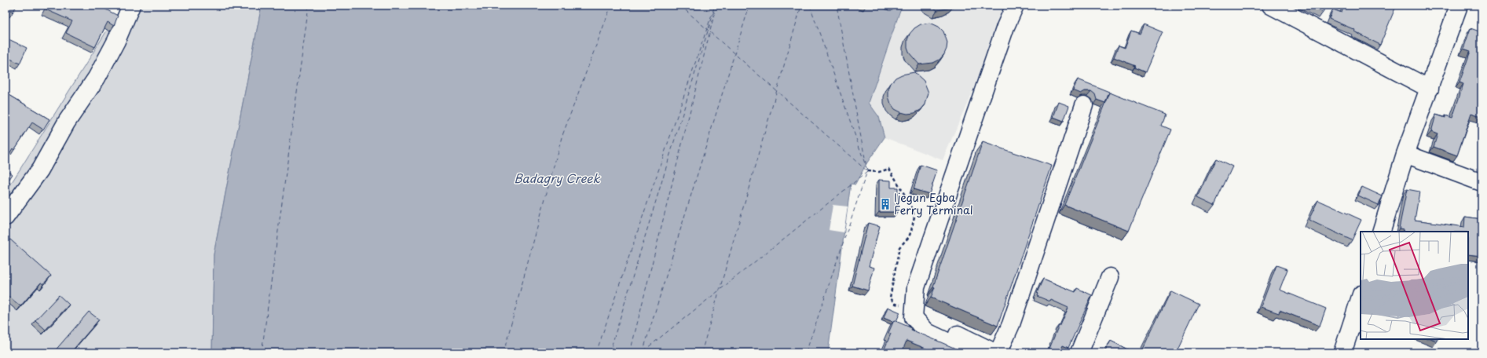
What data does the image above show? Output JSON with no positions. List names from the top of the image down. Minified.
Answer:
{"water":["Badagry Creek"],"places":{"building":["Ijegun Egba Ferry Terminal"]}}
